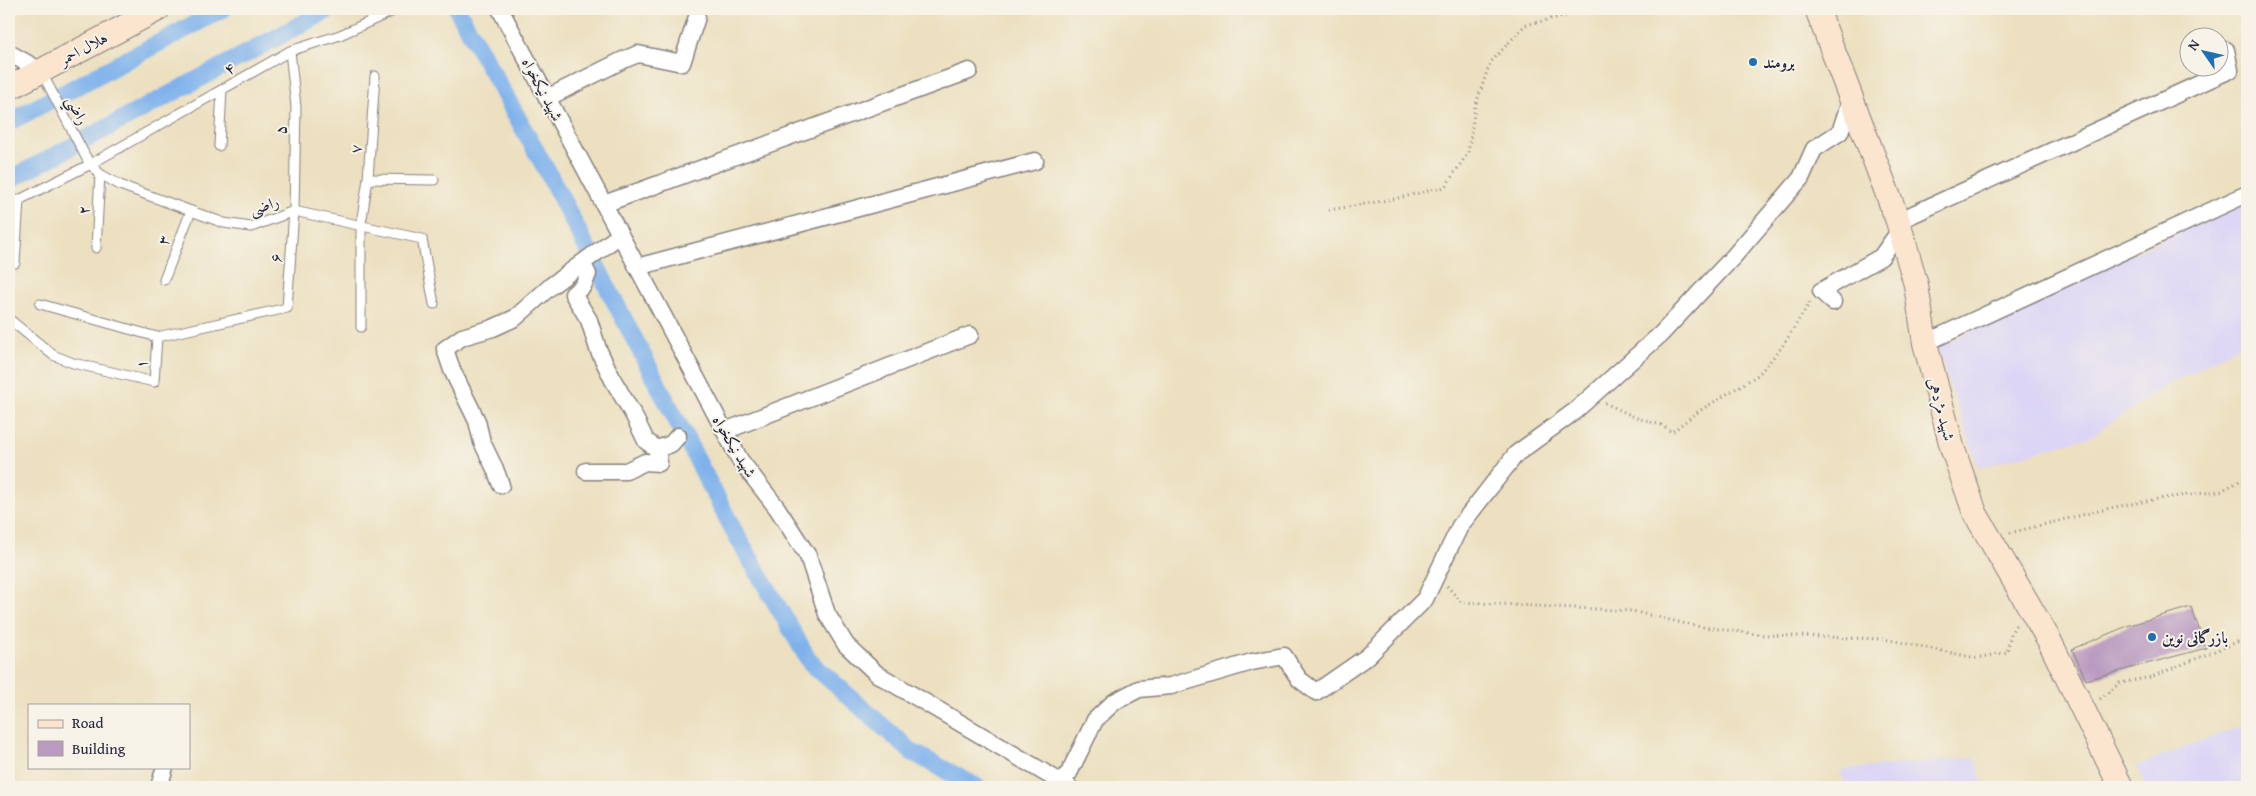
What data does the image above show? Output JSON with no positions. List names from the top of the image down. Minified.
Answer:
{"streets":{"main road":["هلال احمر","شهید مژدهی"],"street":["شهید نیکخواه"],"lane":["۴","راضي","۵","۷","راضی","۲","۳","۶","۱"]},"crossings":[["هلال احمر","راضي"],["۴","راضي"],["۴","۵"],["۴","راضی"],["راضي","راضی"],["۵","راضی"],["۵","۶"],["۷","راضی"],["راضی","۲"],["راضی","۳"],["راضی","۶"],["۶","۱"]],"places":["برومند","بازرگانی نوین"],"legend":["Road","Building"],"north":"top left"}
